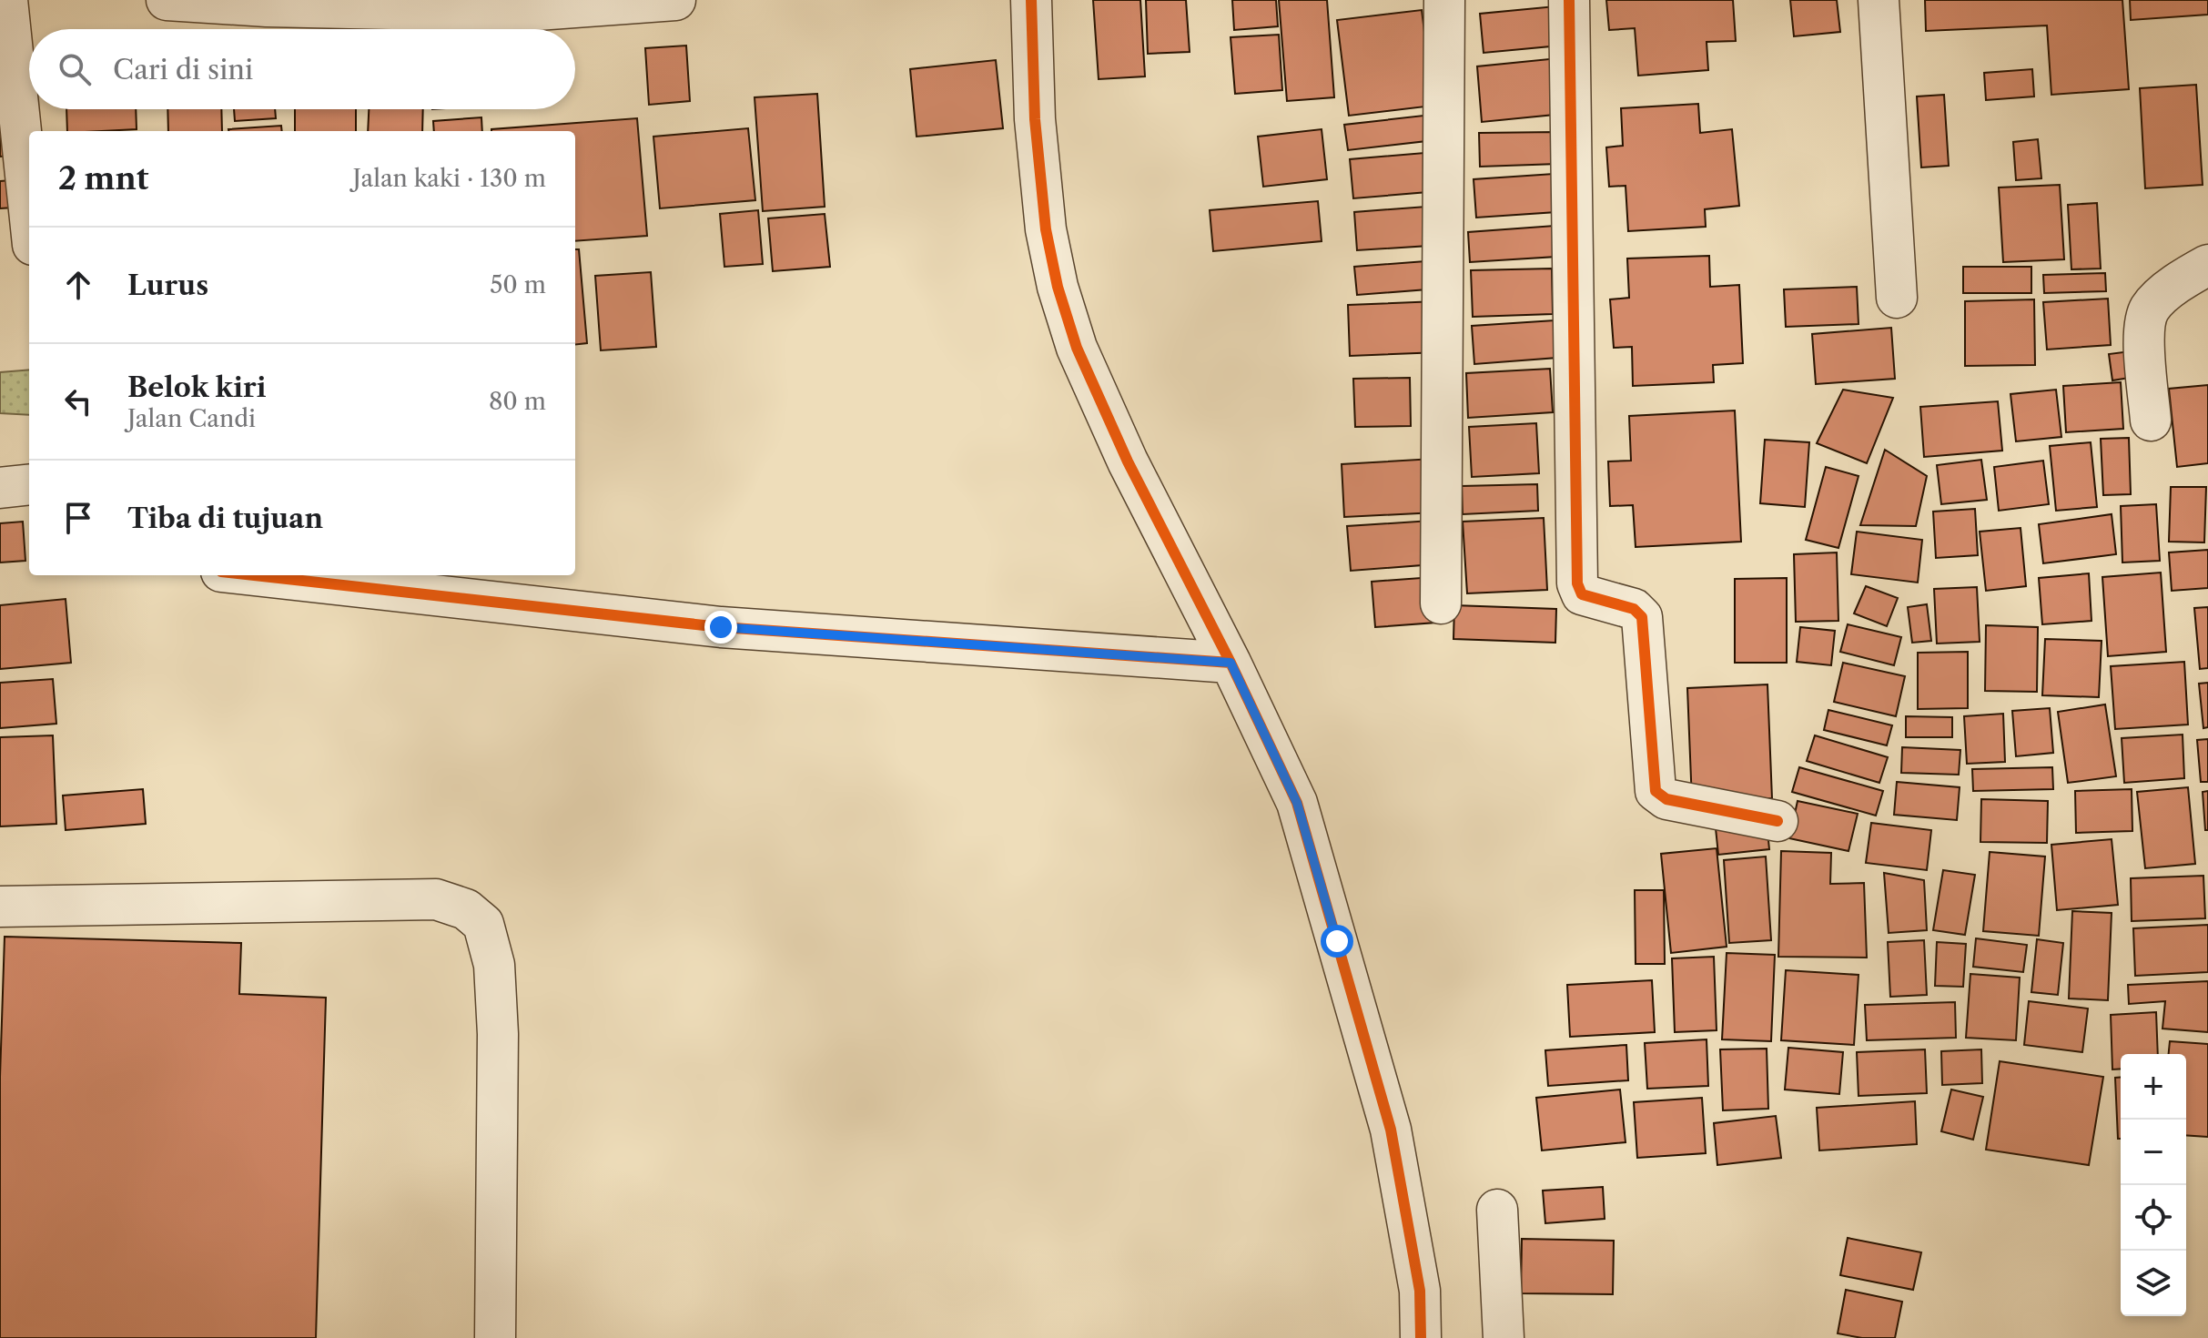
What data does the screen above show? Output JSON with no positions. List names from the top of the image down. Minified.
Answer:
{"page":{"search":"Cari di sini","heading":["2 mnt","Jalan kaki · 130 m"],"list":[["Lurus","50 m"],["Belok kiri","Jalan Candi","80 m"],"Tiba di tujuan"],"map_buttons":["+","−"]}}
